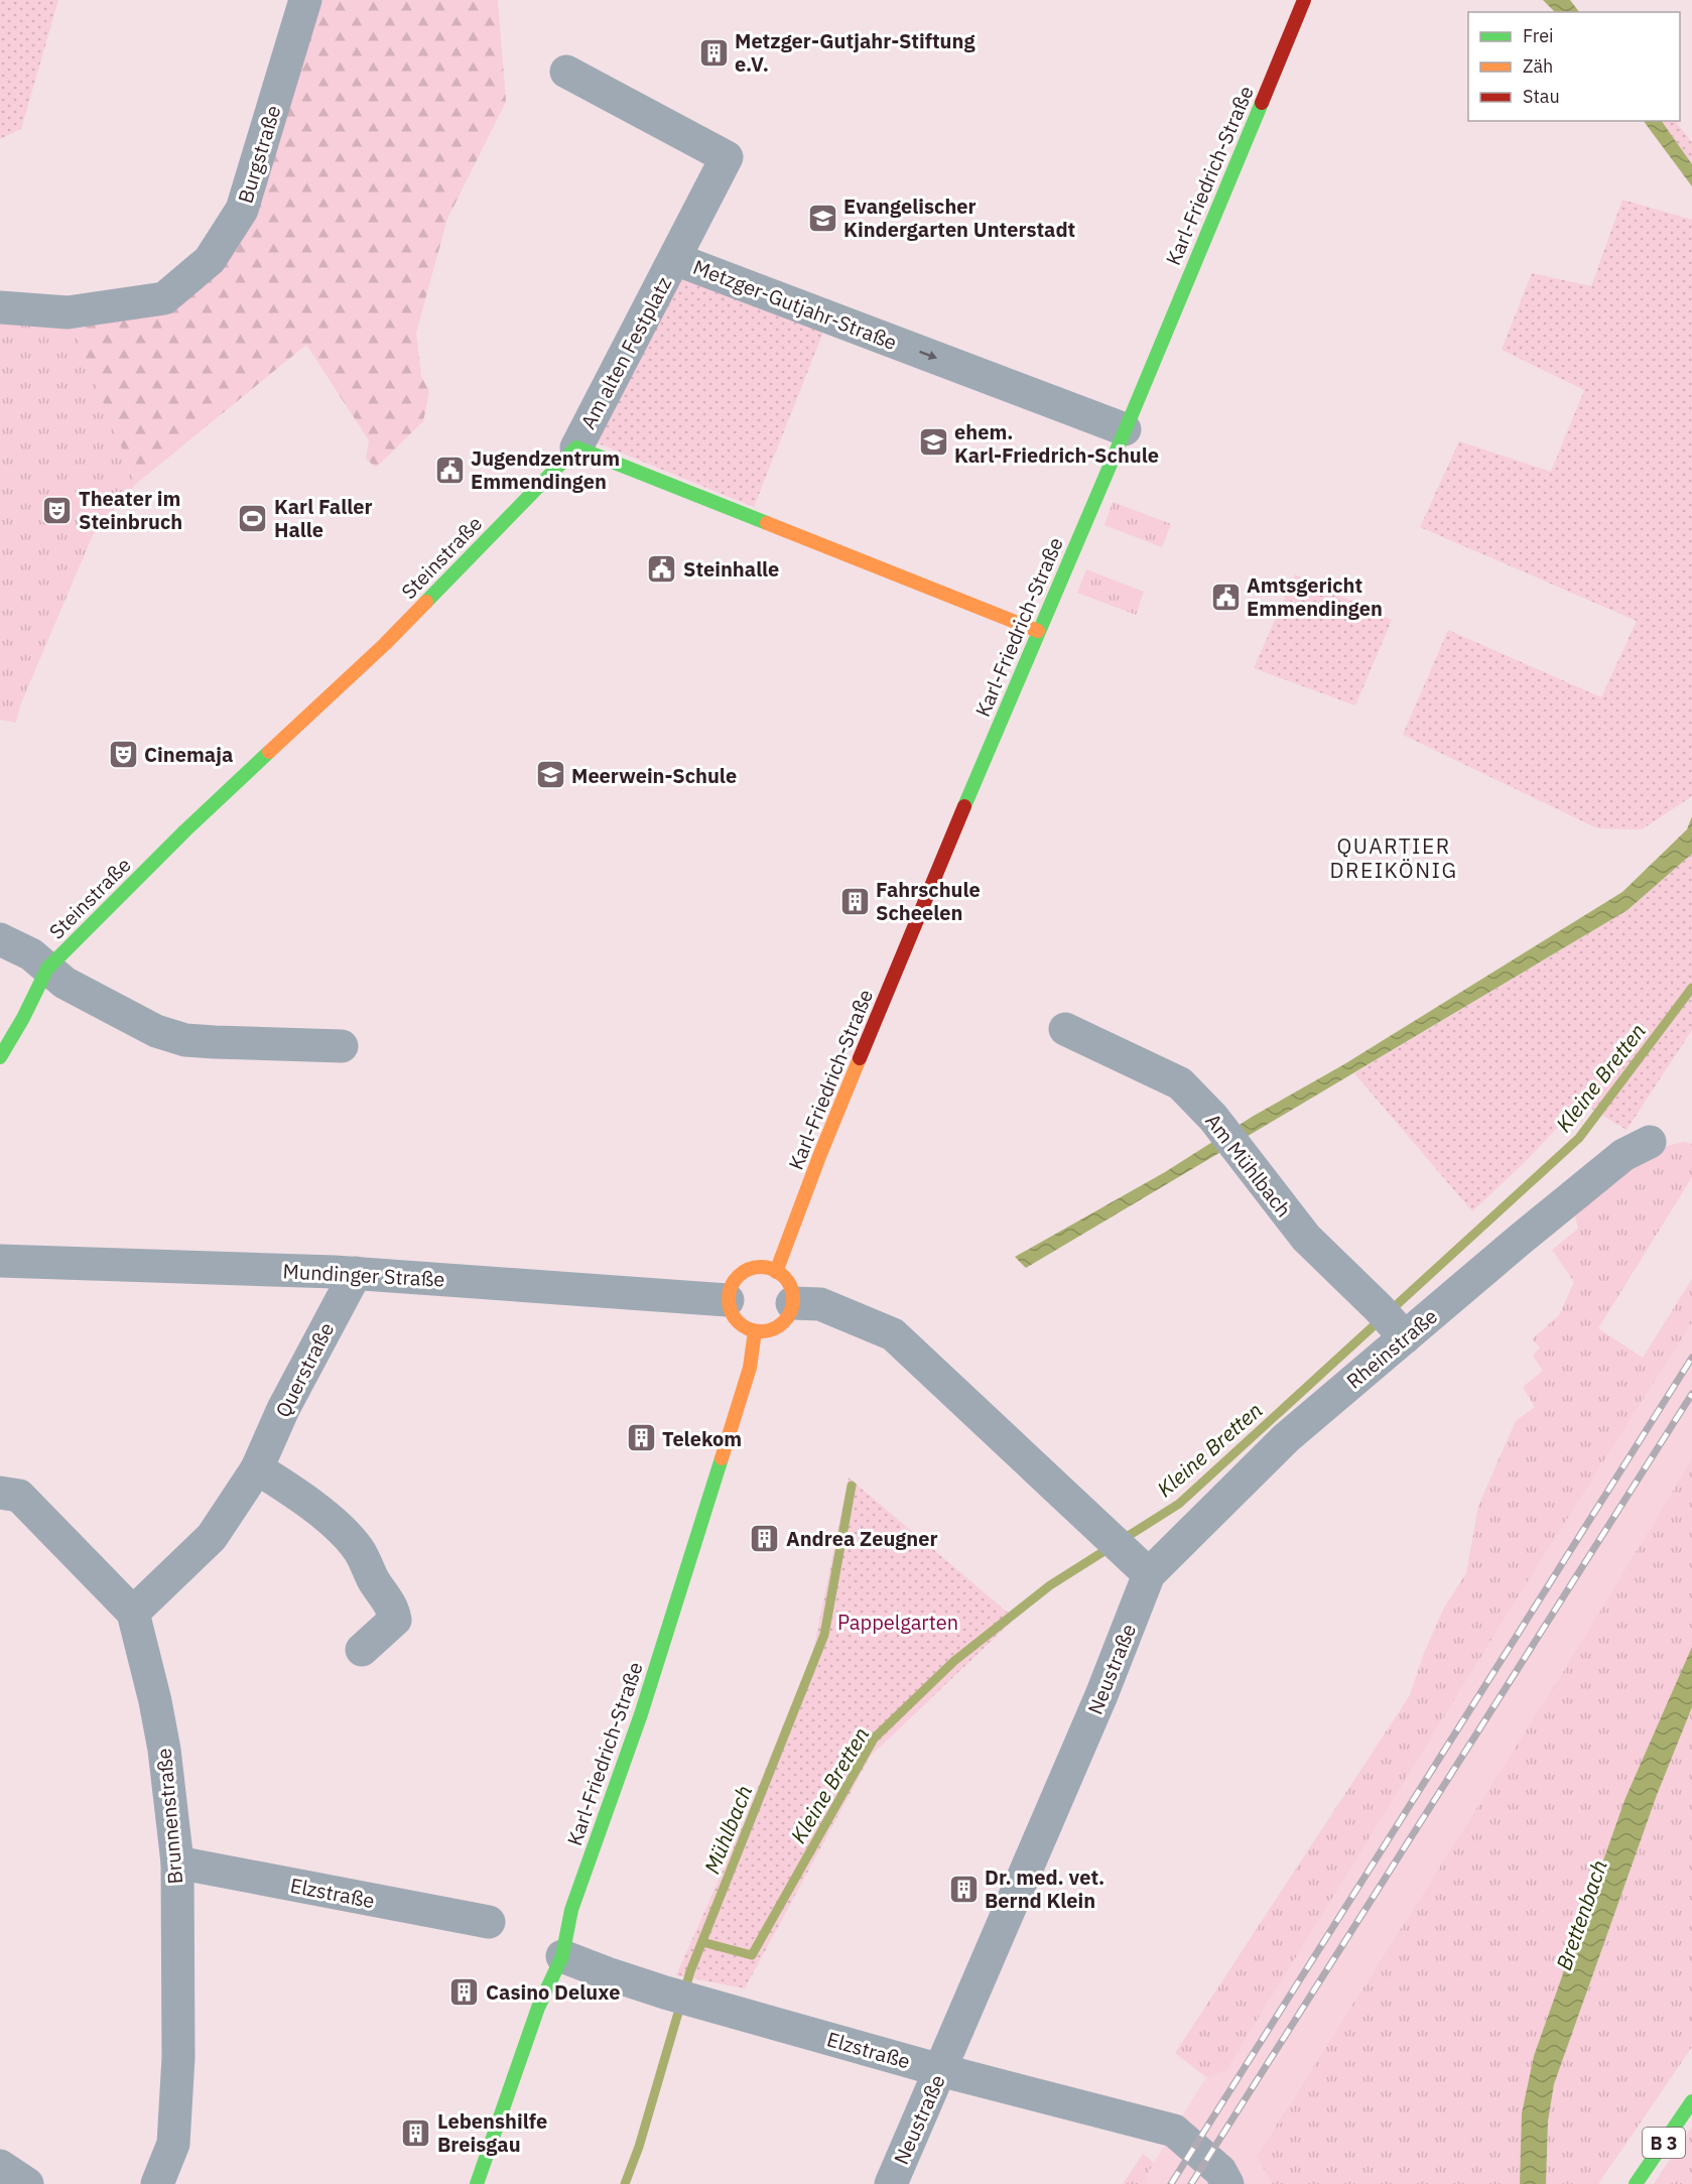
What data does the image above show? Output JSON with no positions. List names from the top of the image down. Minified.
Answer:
{"streets":{"street":["Burgstraße","Karl-Friedrich-Straße","Metzger-Gutjahr-Straße","Am alten Festplatz","Steinstraße","Am Mühlbach","Mundinger Straße","Rheinstraße","Querstraße","Neustraße","Brunnenstraße","Elzstraße","B 3"]},"crossings":[["Karl-Friedrich-Straße","Metzger-Gutjahr-Straße"],["Karl-Friedrich-Straße","Mundinger Straße"],["Karl-Friedrich-Straße","Elzstraße"],["Metzger-Gutjahr-Straße","Am alten Festplatz"],["Am alten Festplatz","Steinstraße"],["Am Mühlbach","Rheinstraße"],["Mundinger Straße","Querstraße"],["Rheinstraße","Neustraße"],["Querstraße","Brunnenstraße"],["Neustraße","Elzstraße"],["Brunnenstraße","Elzstraße"]],"districts":["QUARTIER DREIKÖNIG"],"water":["Kleine Bretten","Mühlbach","Brettenbach"],"parks":["Pappelgarten"],"places":{"building":["Metzger-Gutjahr-Stiftung e.V.","Fahrschule Scheelen","Telekom","Andrea Zeugner","Dr. med. vet. Bernd Klein","Casino Deluxe","Lebenshilfe Breisgau"],"school or university":["Evangelischer Kindergarten Unterstadt","ehem. Karl-Friedrich-Schule","Meerwein-Schule"],"public building":["Jugendzentrum Emmendingen","Steinhalle","Amtsgericht Emmendingen"],"theatre":["Theater im Steinbruch","Cinemaja"],"sports":["Karl Faller Halle"]},"legend":["Frei","Zäh","Stau"]}
